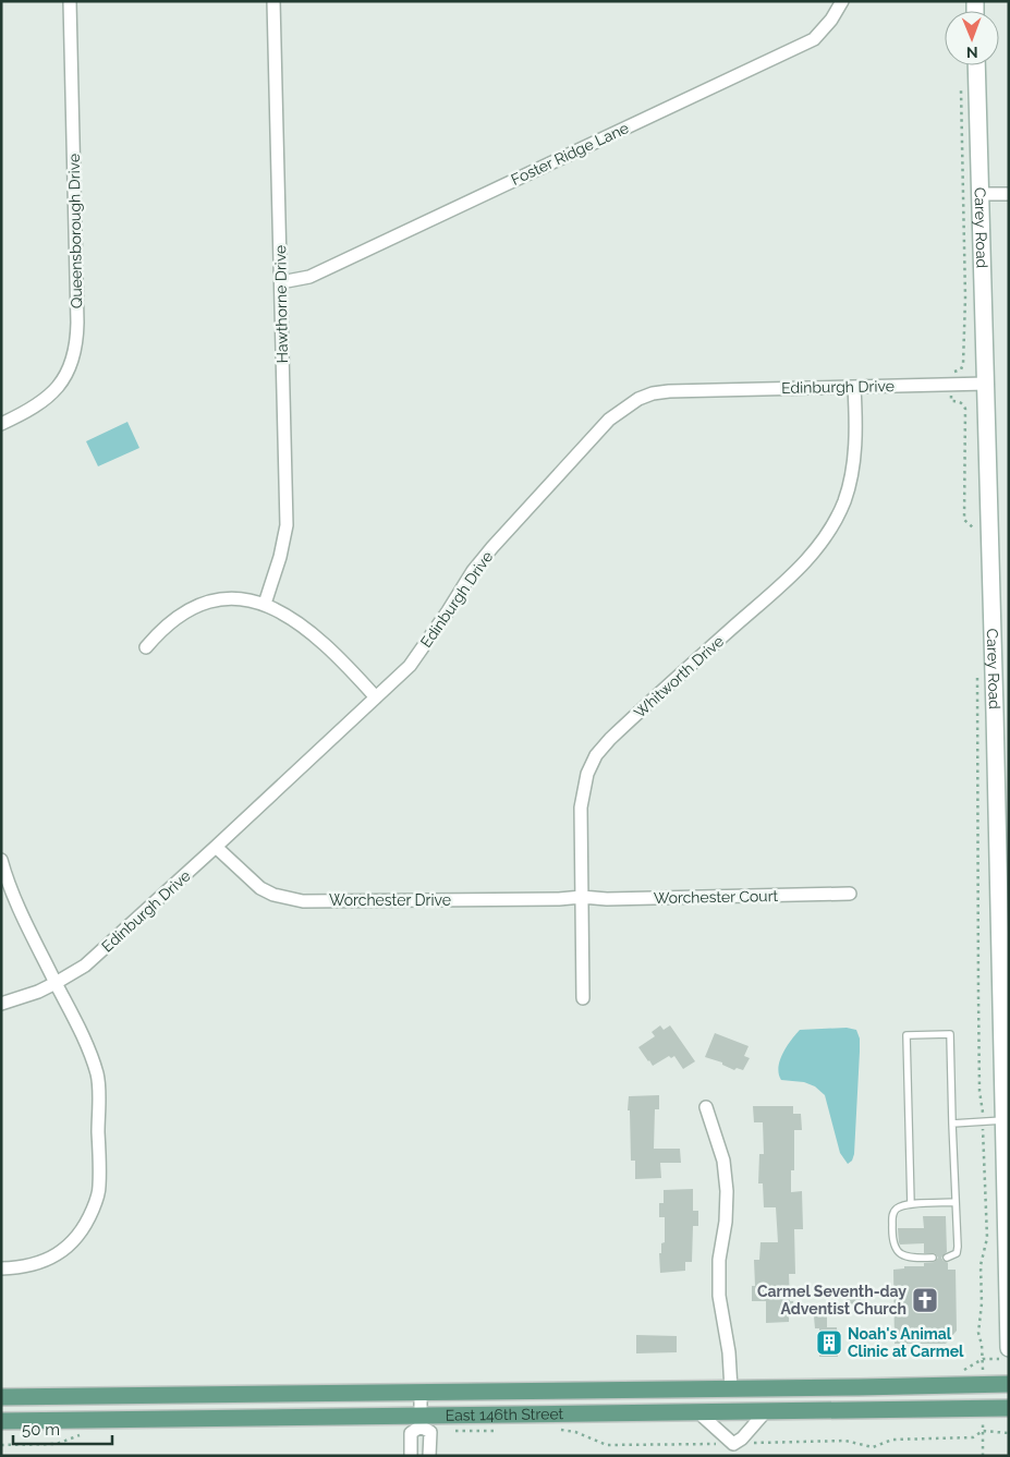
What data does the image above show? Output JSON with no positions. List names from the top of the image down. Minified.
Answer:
{"streets":{"main road":["East 146th Street"],"street":["Foster Ridge Lane","Carey Road","Queensborough Drive","Hawthorne Drive","Edinburgh Drive","Whitworth Drive","Worchester Court","Worchester Drive"]},"crossings":[["Foster Ridge Lane","Hawthorne Drive"],["Carey Road","Edinburgh Drive"],["Edinburgh Drive","Whitworth Drive"],["Edinburgh Drive","Worchester Drive"],["Whitworth Drive","Worchester Court"],["Whitworth Drive","Worchester Drive"],["Worchester Court","Worchester Drive"]],"places":{"church":["Carmel Seventh-day Adventist Church"],"building":["Noah's Animal Clinic at Carmel"]},"scale_bar":"50 m","north":"bottom"}
